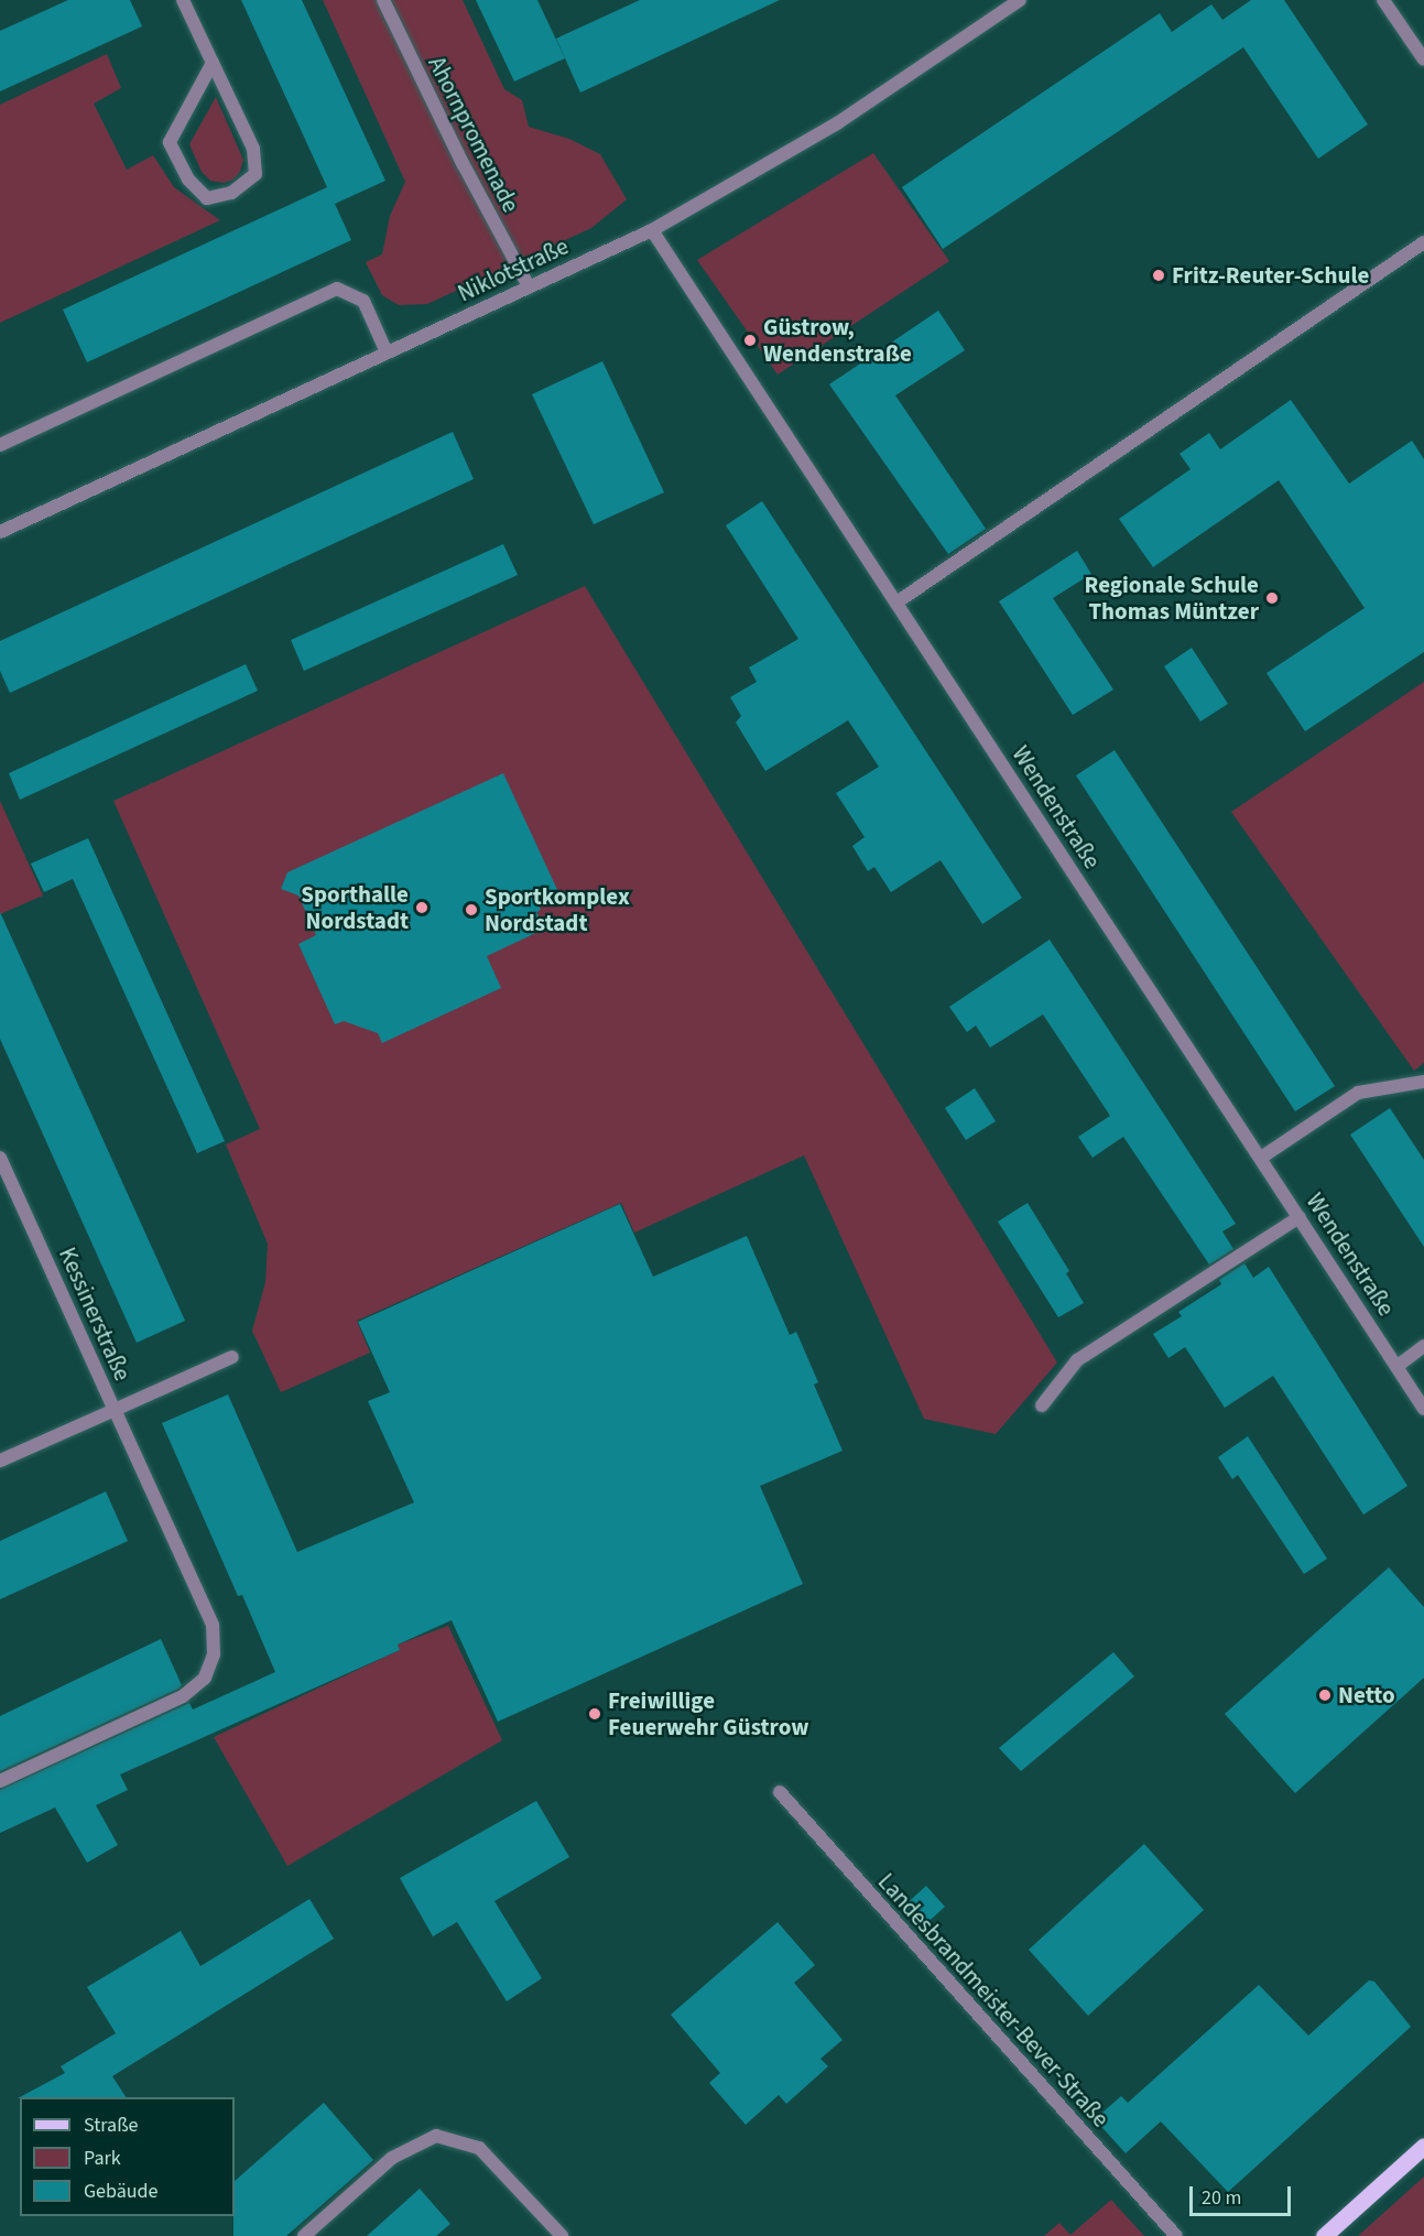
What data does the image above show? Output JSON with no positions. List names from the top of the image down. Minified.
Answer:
{"streets":{"street":["Ahornpromenade","Niklotstraße","Wendenstraße","Kessinerstraße","Landesbrandmeister-Bever-Straße"]},"crossings":[["Ahornpromenade","Niklotstraße"],["Niklotstraße","Wendenstraße"]],"places":["Fritz-Reuter-Schule","Güstrow, Wendenstraße","Regionale Schule Thomas Müntzer","Sporthalle Nordstadt","Sportkomplex Nordstadt","Netto","Freiwillige Feuerwehr Güstrow"],"legend":["Straße","Park","Gebäude"],"scale_bar":"20 m"}
